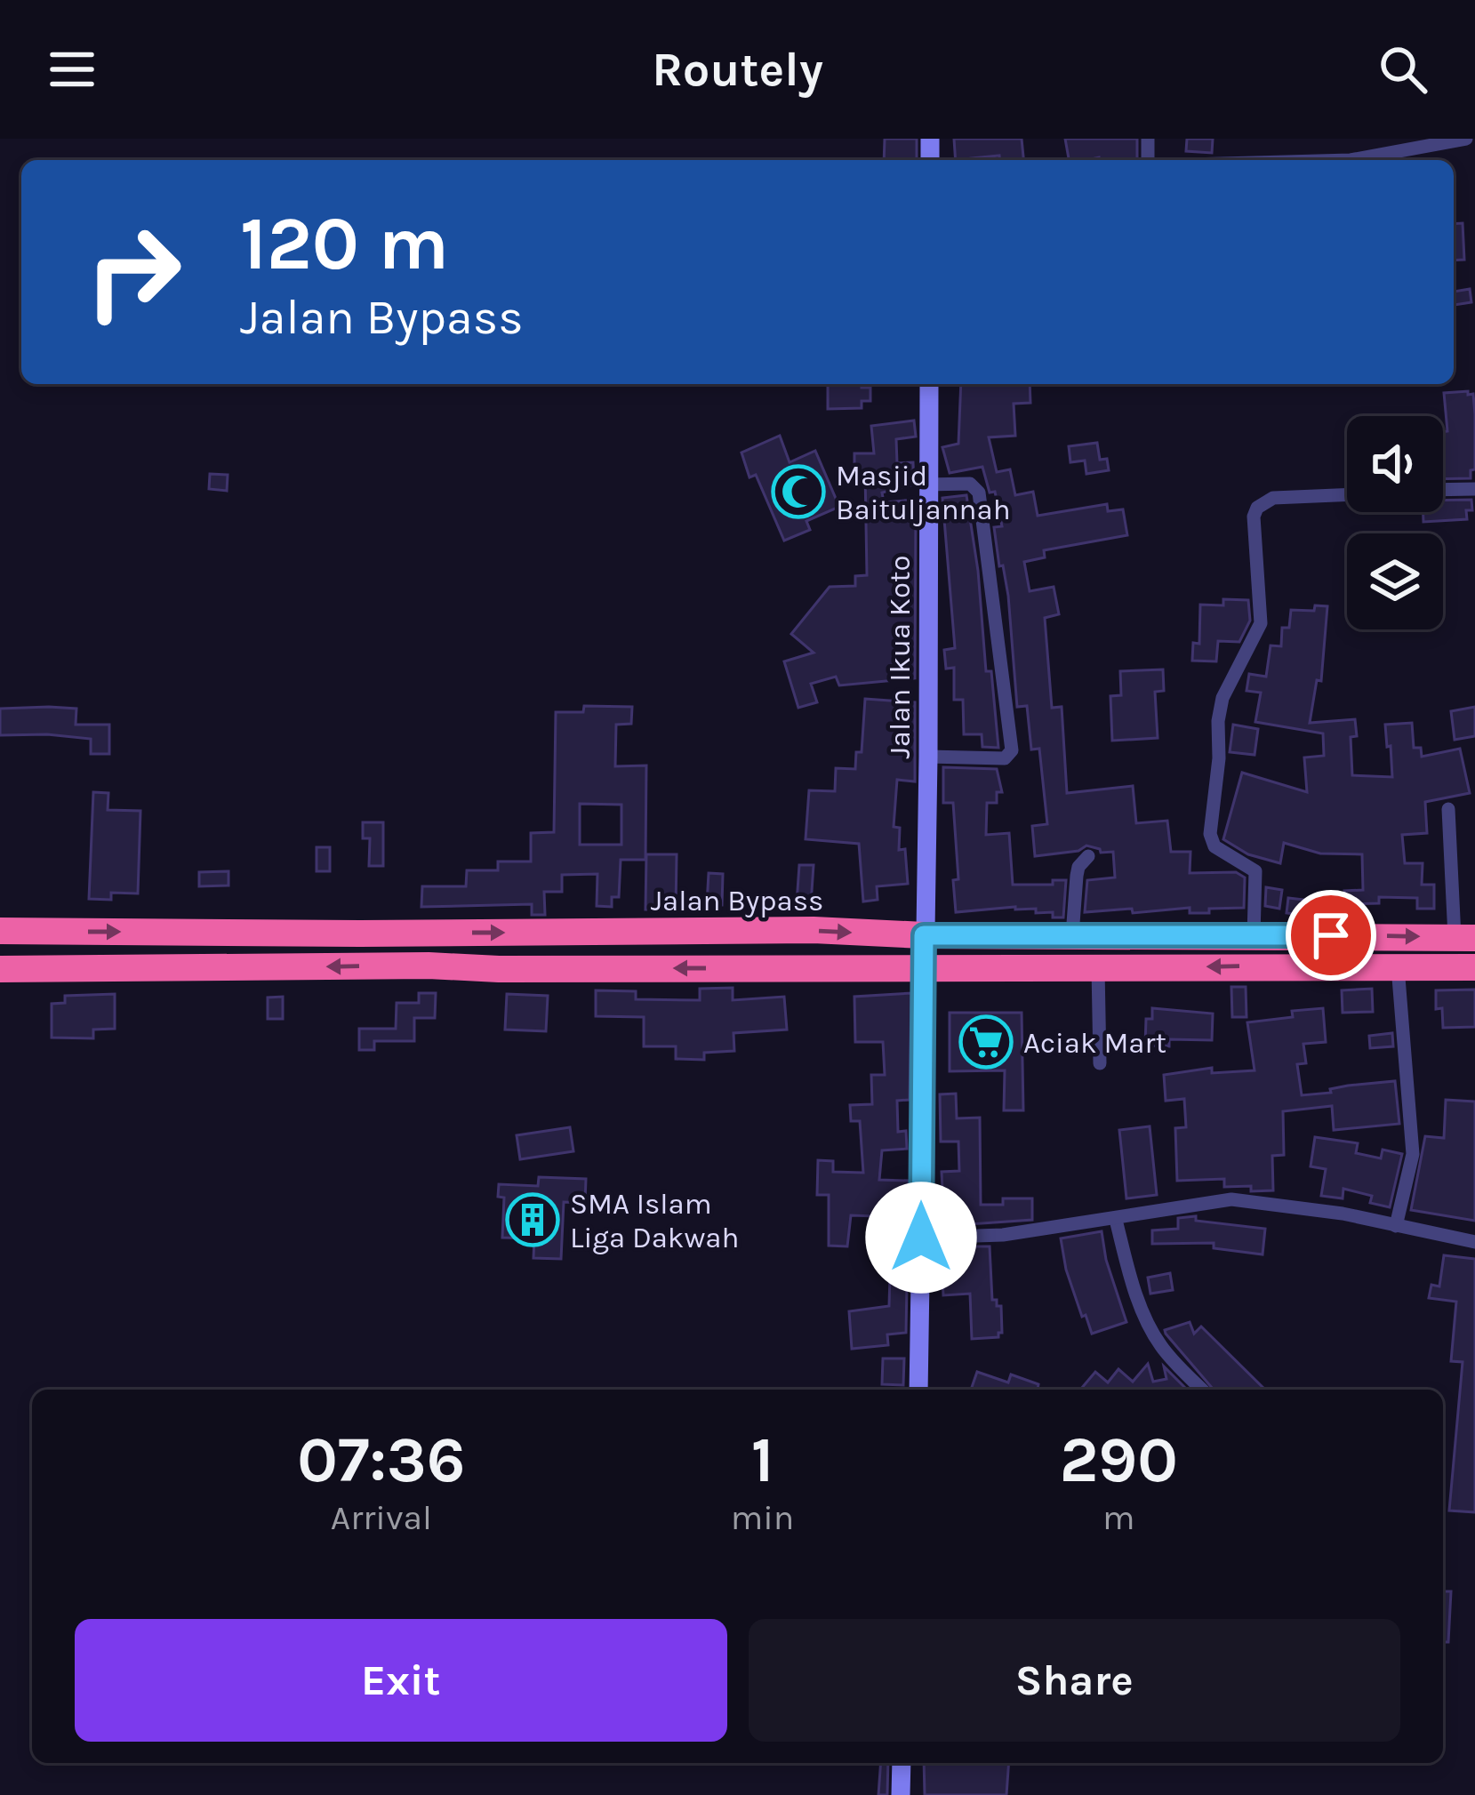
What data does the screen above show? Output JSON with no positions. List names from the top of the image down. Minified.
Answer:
{"streets":{"highway":["Jalan Bypass"],"street":["Jalan Ikua Koto"]},"crossings":[["Jalan Ikua Koto","Jalan Bypass"]],"places":{"mosque":["Masjid Baituljannah"],"supermarket":["Aciak Mart"],"building":["SMA Islam Liga Dakwah"]},"page":{"header":"Routely","turn":["120 m","Jalan Bypass"],"eta":["07:36","Arrival","1","min","290","m"],"buttons":["Exit","Share"]}}
